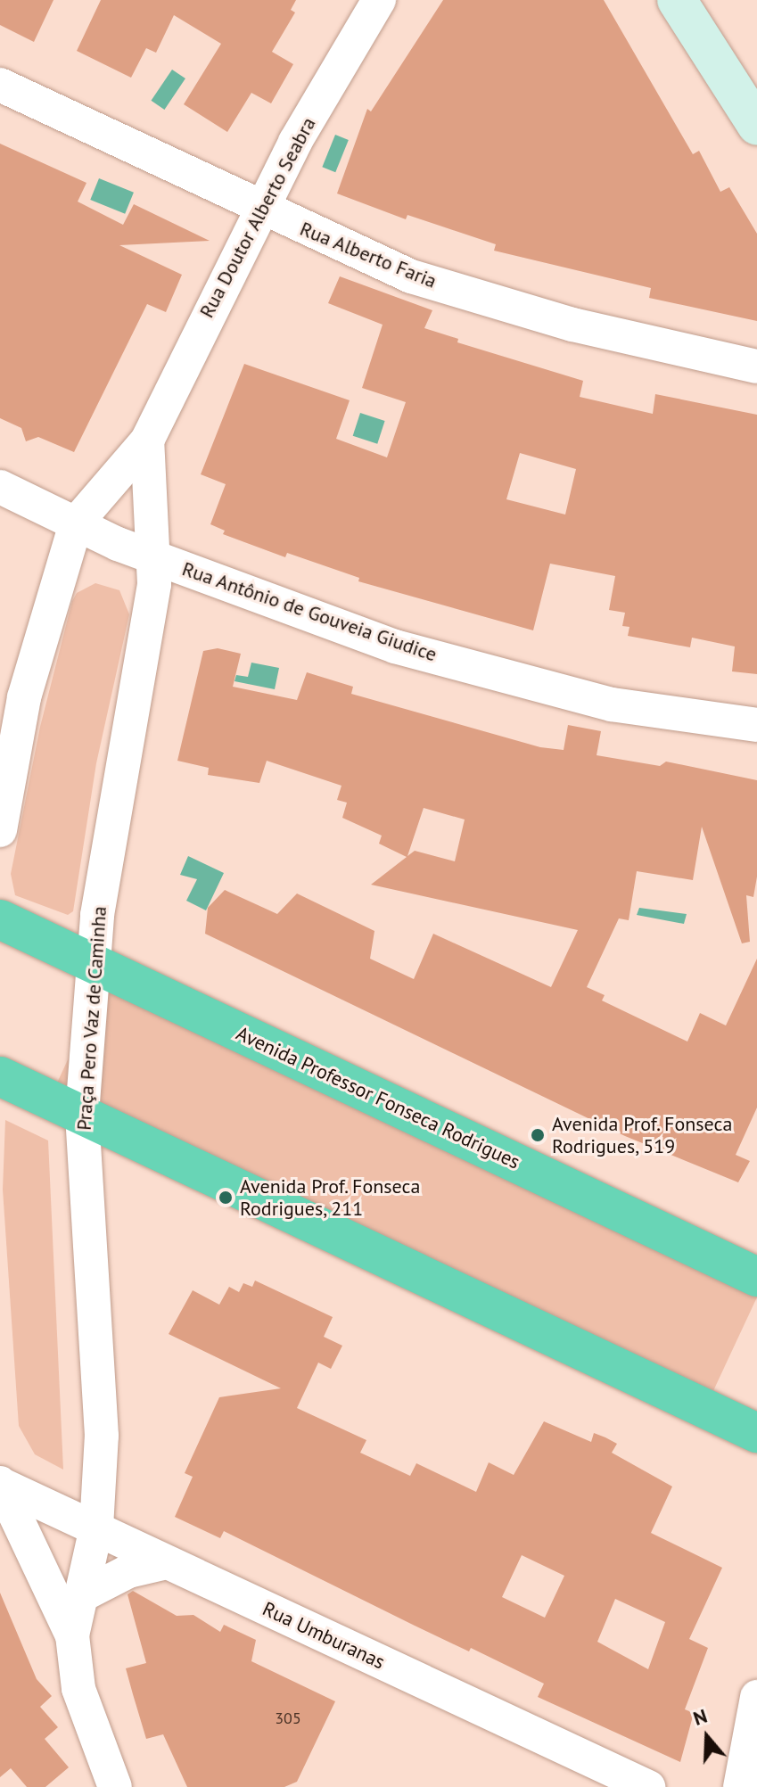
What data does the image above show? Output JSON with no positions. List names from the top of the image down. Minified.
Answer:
{"streets":{"highway":["Avenida Professor Fonseca Rodrigues"],"street":["Rua Doutor Alberto Seabra","Rua Alberto Faria","Rua Antônio de Gouveia Giudice","Praça Pero Vaz de Caminha","Rua Umburanas"]},"crossings":[["Rua Doutor Alberto Seabra","Rua Alberto Faria"],["Rua Doutor Alberto Seabra","Rua Antônio de Gouveia Giudice"],["Rua Doutor Alberto Seabra","Praça Pero Vaz de Caminha"],["Rua Antônio de Gouveia Giudice","Praça Pero Vaz de Caminha"],["Praça Pero Vaz de Caminha","Avenida Professor Fonseca Rodrigues"],["Praça Pero Vaz de Caminha","Rua Umburanas"]],"places":["Avenida Prof. Fonseca Rodrigues, 519","Avenida Prof. Fonseca Rodrigues, 211"],"house_numbers":["305"],"north":"top"}
